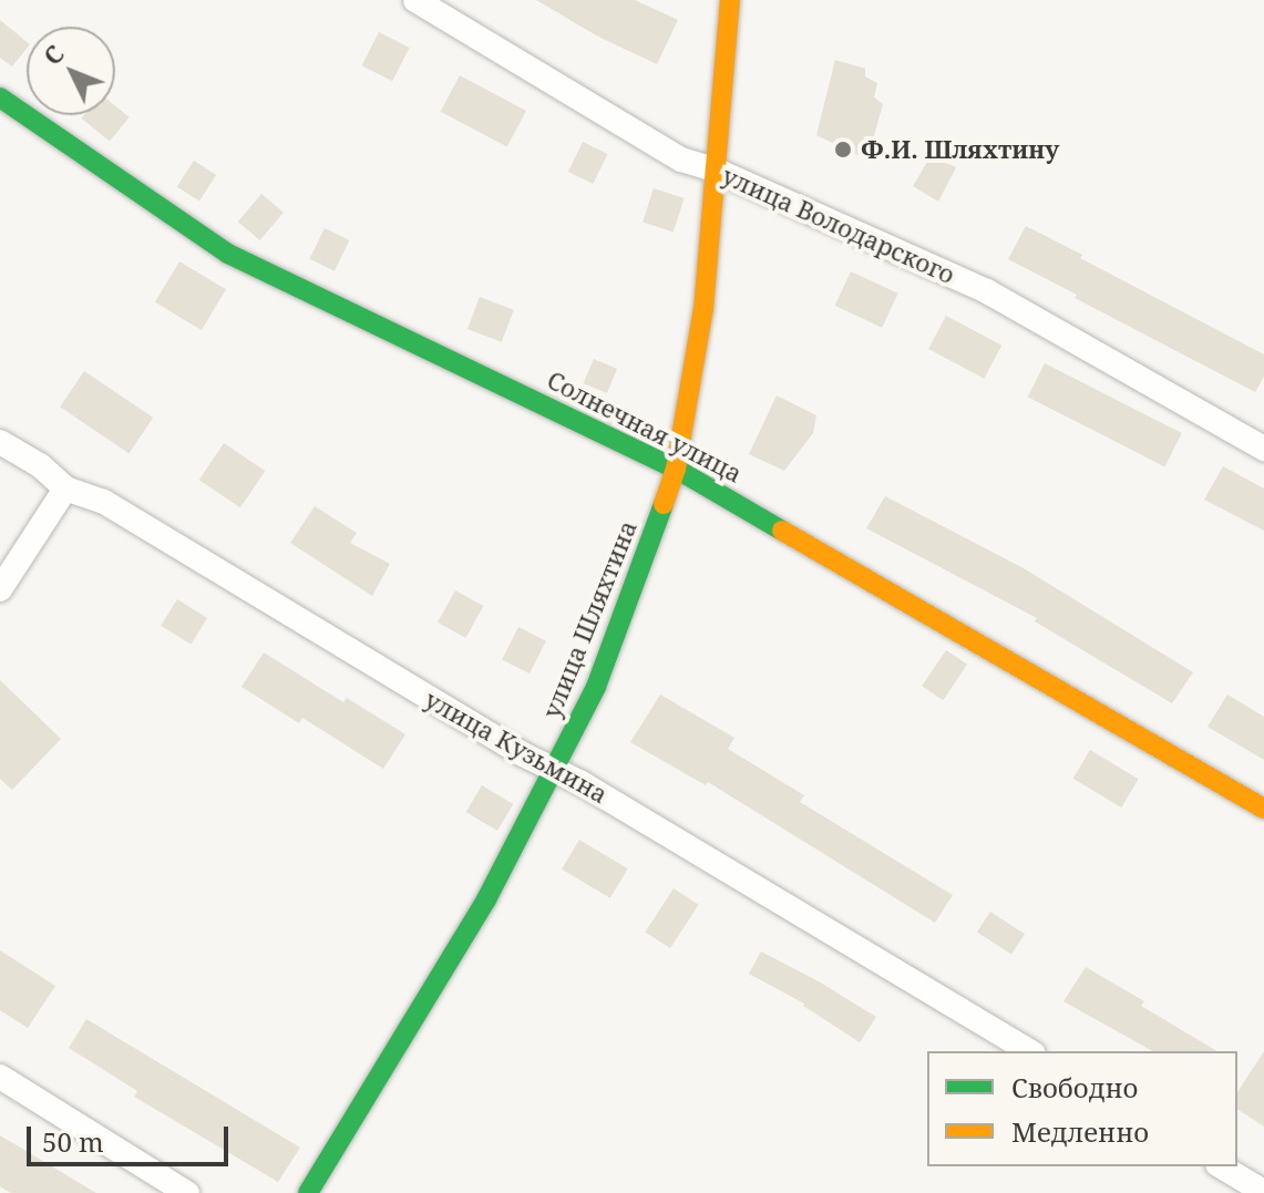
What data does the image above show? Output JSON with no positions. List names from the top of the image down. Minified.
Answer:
{"streets":{"street":["улица Володарского","Солнечная улица","улица Шляхтина","улица Кузьмина"]},"crossings":[["улица Володарского","улица Шляхтина"],["Солнечная улица","улица Шляхтина"],["улица Шляхтина","улица Кузьмина"]],"places":["Ф.И. Шляхтину"],"legend":["Свободно","Медленно"],"scale_bar":"50 m","north":"top left"}
